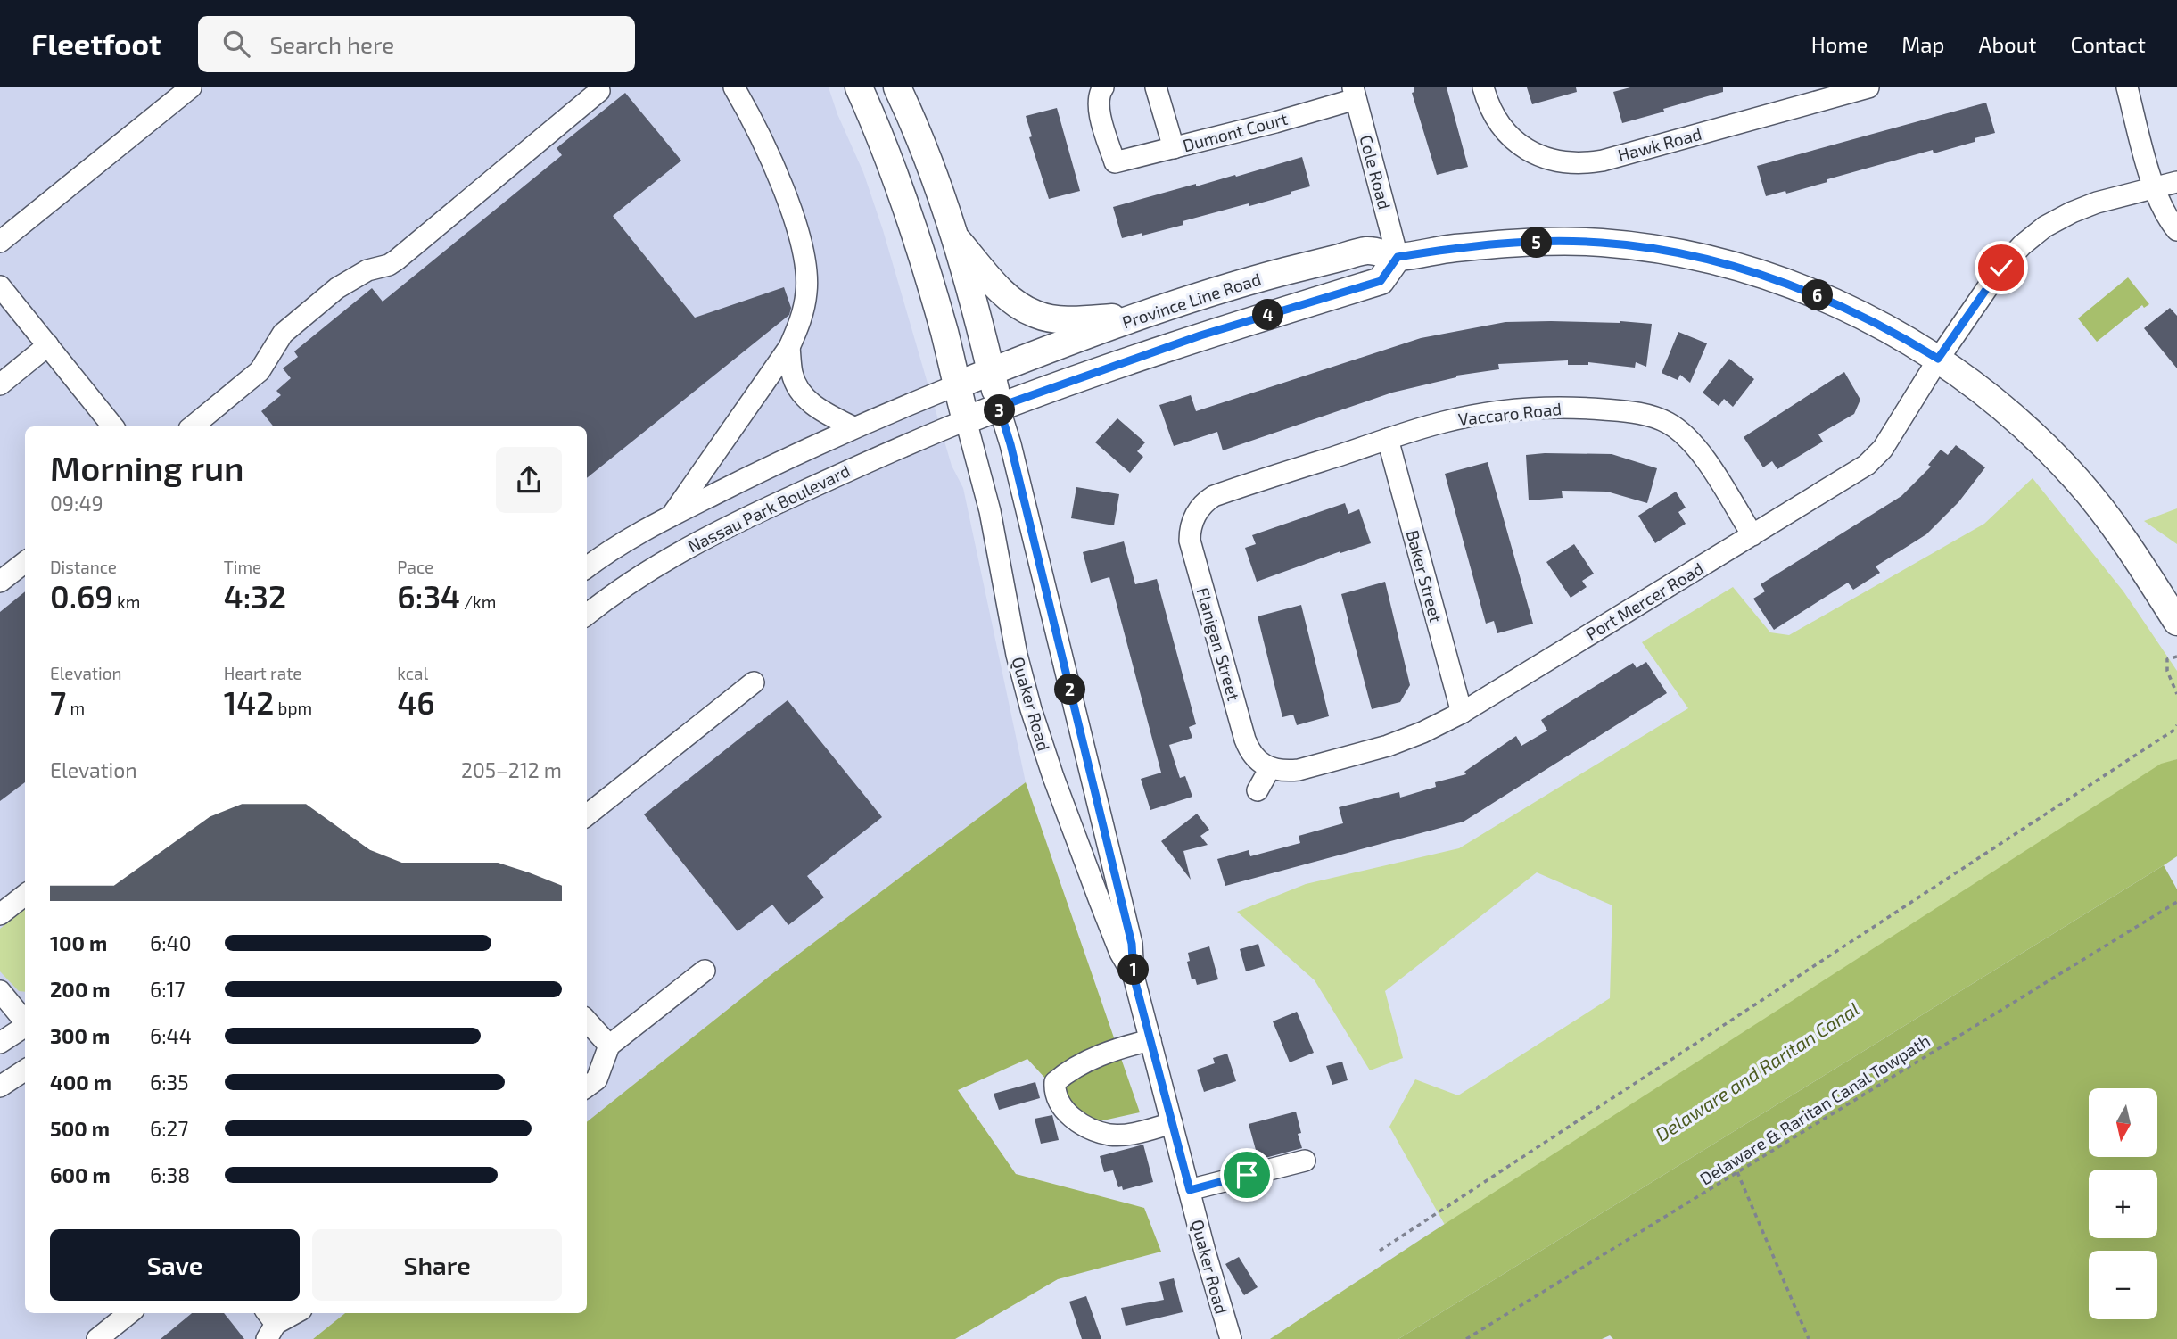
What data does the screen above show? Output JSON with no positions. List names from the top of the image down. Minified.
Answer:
{"streets":{"main road":["Province Line Road"],"street":["Dumont Court","Hawk Road","Cole Road","Vaccaro Road","Nassau Park Boulevard","Baker Street","Port Mercer Road","Flanigan Street","Quaker Road"],"path":["Delaware & Raritan Canal Towpath"]},"crossings":[["Dumont Court","Cole Road"],["Cole Road","Province Line Road"],["Province Line Road","Port Mercer Road"],["Vaccaro Road","Baker Street"],["Vaccaro Road","Port Mercer Road"],["Vaccaro Road","Flanigan Street"],["Nassau Park Boulevard","Quaker Road"],["Baker Street","Port Mercer Road"],["Port Mercer Road","Flanigan Street"]],"water":["Delaware and Raritan Canal"],"north":"bottom","page":{"header":"Fleetfoot","search":"Search here","nav":["Home","Map","About","Contact"],"pins":["5","6","4","3","2","1"],"heading":["Morning run","09:49"],"stats":[["Distance","0.69 km"],["Time","4:32"],["Pace","6:34 /km"],["Elevation","7 m"],["Heart rate","142 bpm"],["kcal","46"]],"chart":["Elevation","205–212 m"],"list":[{"name":"100 m","note":"6:40"},{"name":"200 m","note":"6:17"},{"name":"300 m","note":"6:44"},{"name":"400 m","note":"6:35"},{"name":"500 m","note":"6:27"},{"name":"600 m","note":"6:38"}],"map_buttons":["+","−"],"buttons":["Save","Share"]}}
